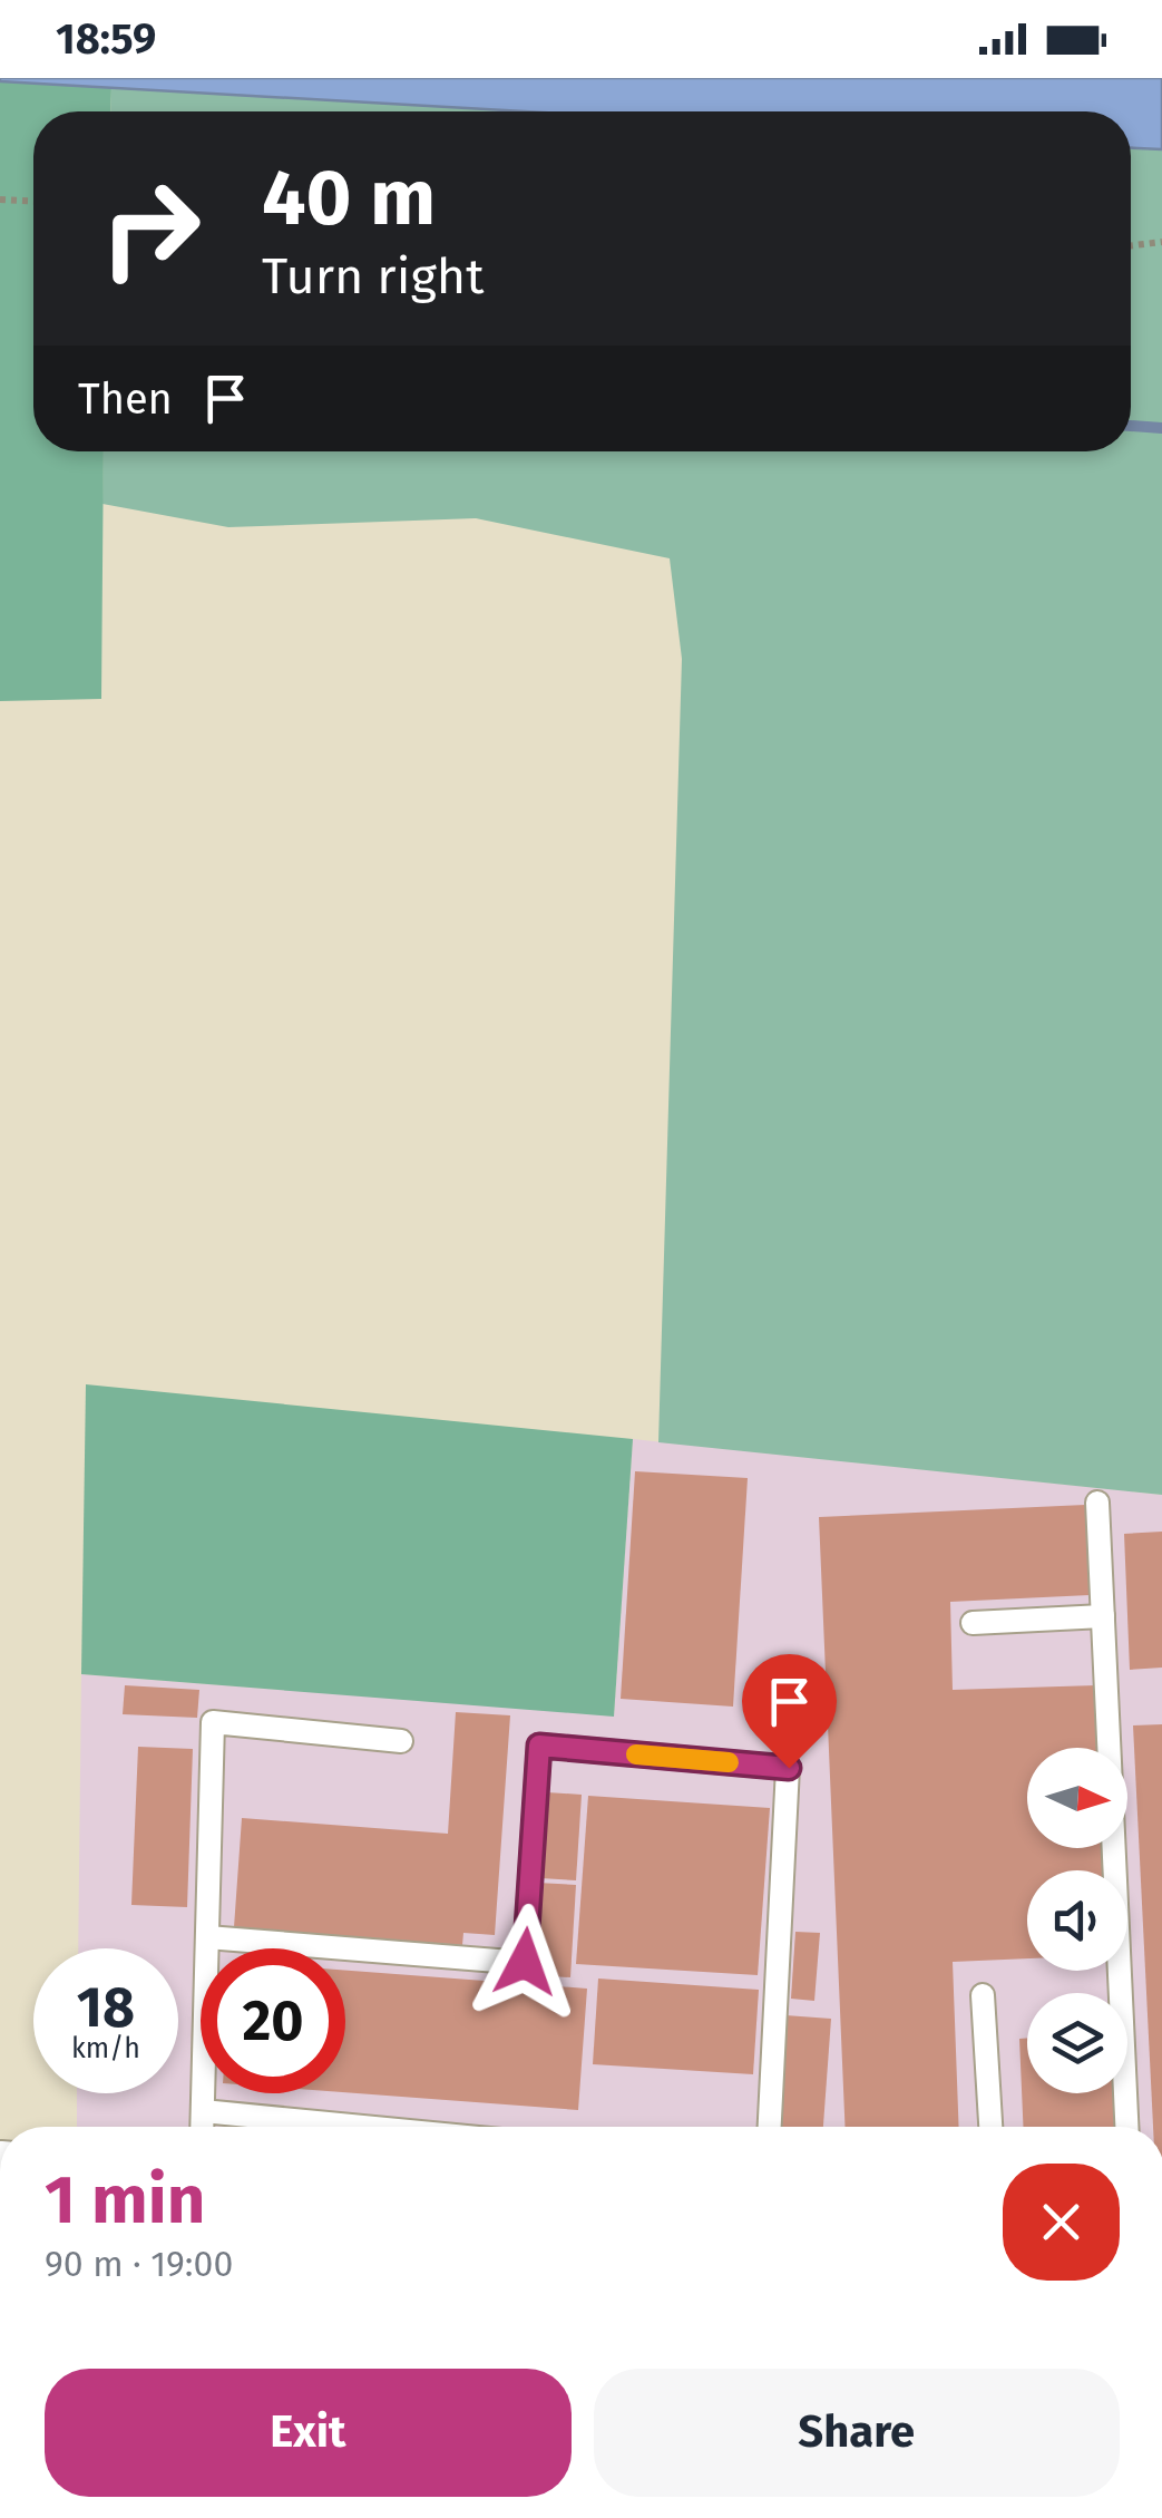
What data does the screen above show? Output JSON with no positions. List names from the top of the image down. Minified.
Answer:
{"north":"right","page":{"status":"18:59","turn":["40 m","Turn right"],"then":"Then","speed":"18 km/h","limit":"20","heading":["1 min","90 m · 19:00"],"buttons":["Exit","Share"]}}
